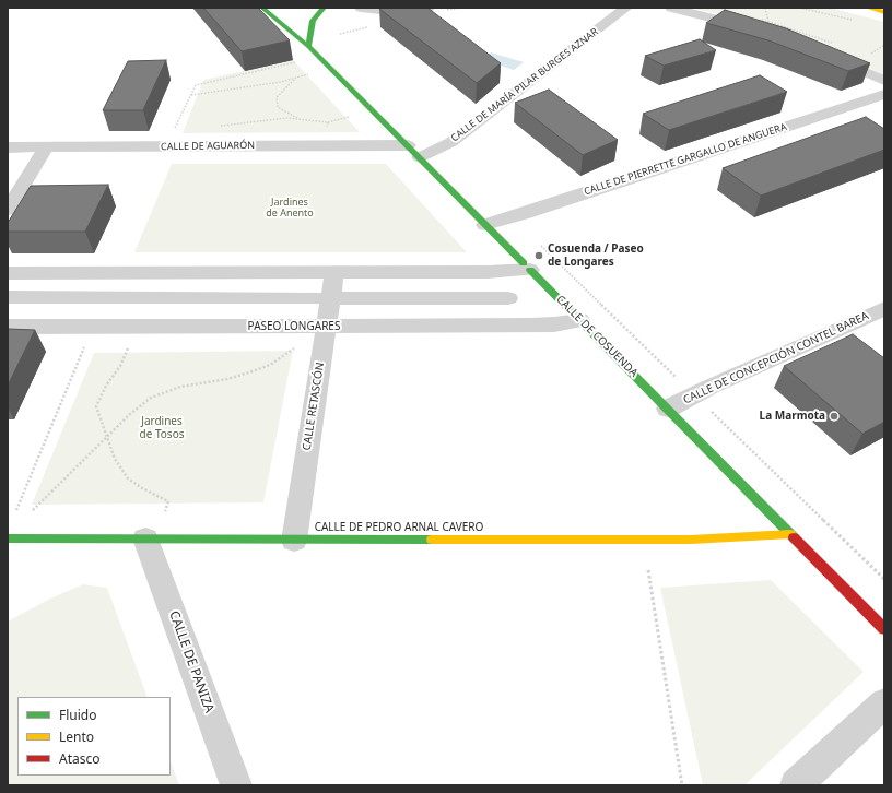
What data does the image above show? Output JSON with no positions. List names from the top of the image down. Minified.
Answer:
{"streets":{"street":["CALLE DE MARÍA PILAR BURGES AZNAR","CALLE DE AGUARÓN","CALLE DE PIERRETTE GARGALLO DE ANGUERA","PASEO LONGARES","CALLE DE COSUENDA","CALLE DE CONCEPCIÓN CONTEL BAREA","CALLE RETASCÓN","CALLE DE PEDRO ARNAL CAVERO","CALLE DE PANIZA"]},"crossings":[["CALLE DE MARÍA PILAR BURGES AZNAR","CALLE DE COSUENDA"],["CALLE DE AGUARÓN","CALLE DE COSUENDA"],["CALLE DE PIERRETTE GARGALLO DE ANGUERA","CALLE DE COSUENDA"],["PASEO LONGARES","CALLE DE COSUENDA"],["PASEO LONGARES","CALLE RETASCÓN"],["CALLE DE COSUENDA","CALLE DE CONCEPCIÓN CONTEL BAREA"],["CALLE DE COSUENDA","CALLE DE PEDRO ARNAL CAVERO"],["CALLE RETASCÓN","CALLE DE PEDRO ARNAL CAVERO"],["CALLE DE PEDRO ARNAL CAVERO","CALLE DE PANIZA"]],"parks":["Jardines de Anento","Jardines de Tosos"],"places":["Cosuenda / Paseo de Longares","La Marmota"],"legend":["Fluido","Lento","Atasco"]}
